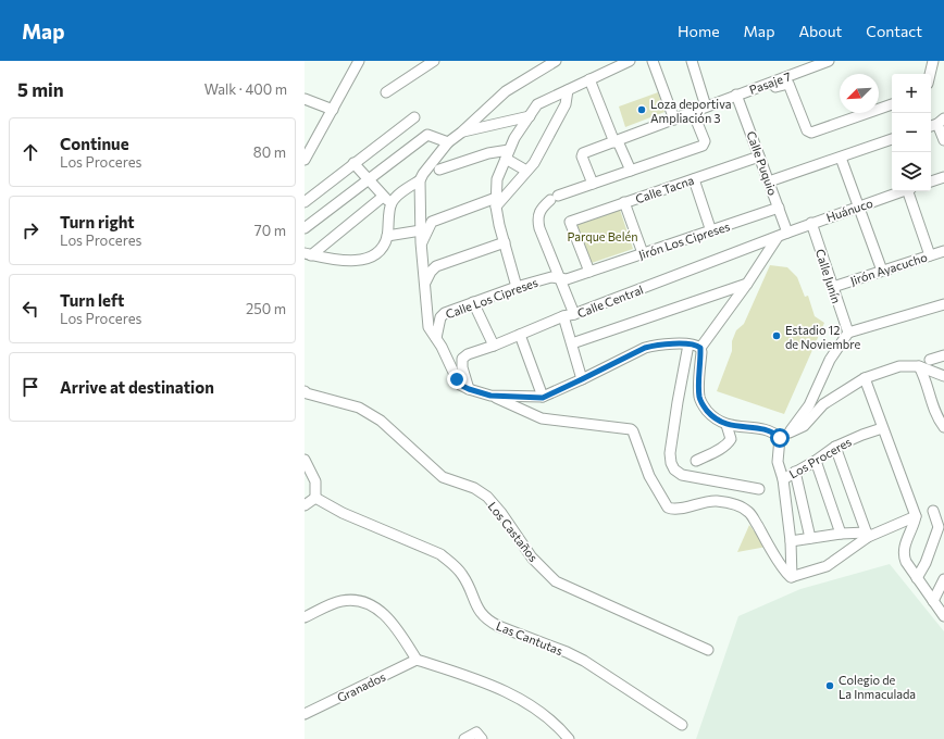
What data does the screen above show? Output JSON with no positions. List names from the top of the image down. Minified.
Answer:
{"streets":{"street":["Pasaje 7","Calle Puquio","Calle Tacna","Huánuco","Jirón Los Cipreses","Jirón Ayacucho","Calle Junín","Calle Los Cipreses","Calle Central","Los Proceres","Los Castaños","Las Cantutas","Granados"]},"crossings":[["Pasaje 7","Calle Puquio"],["Calle Puquio","Calle Tacna"],["Calle Puquio","Huánuco"],["Calle Puquio","Jirón Los Cipreses"],["Calle Puquio","Calle Central"],["Calle Tacna","Jirón Los Cipreses"],["Calle Tacna","Calle Los Cipreses"],["Huánuco","Calle Junín"],["Huánuco","Calle Central"],["Jirón Los Cipreses","Calle Los Cipreses"],["Jirón Ayacucho","Calle Junín"]],"parks":["Parque Belén"],"places":["Loza deportiva Ampliación 3","Estadio 12 de Noviembre","Colegio de La Inmaculada"],"north":"bottom left","page":{"header":"Map","nav":["Home","Map","About","Contact"],"heading":["5 min","Walk · 400 m"],"map_buttons":["+","−"],"list":[["Continue","Los Proceres","80 m"],["Turn right","Los Proceres","70 m"],["Turn left","Los Proceres","250 m"],"Arrive at destination"]}}
